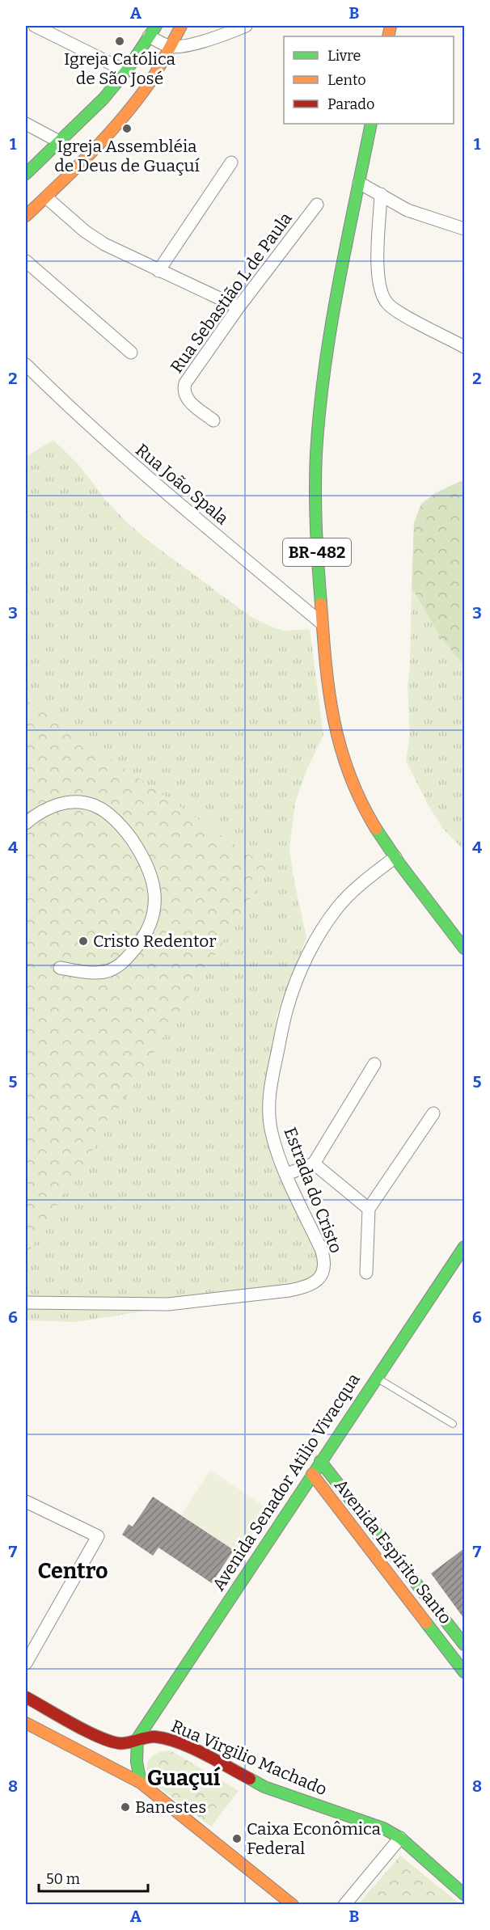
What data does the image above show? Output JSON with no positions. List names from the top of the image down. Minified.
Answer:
{"streets":{"main road":["BR-482","Avenida Senador Atilio Vivacqua","Avenida Espírito Santo","Rua Virgilio Machado"],"street":["Rua Sebastião L de Paula","Rua João Spala","Estrada do Cristo"]},"crossings":[["Rua João Spala","BR-482"],["BR-482","Estrada do Cristo"],["Avenida Senador Atilio Vivacqua","Avenida Espírito Santo"],["Avenida Senador Atilio Vivacqua","Rua Virgilio Machado"]],"districts":["Centro","Guaçuí"],"places":["Igreja Católica de São José","Igreja Assembléia de Deus de Guaçuí","Cristo Redentor","Banestes","Caixa Econômica Federal"],"legend":["Livre","Lento","Parado"],"scale_bar":"50 m","grid":{"columns":["A","B"],"rows":["1","2","3","4","5","6","7","8"]}}
